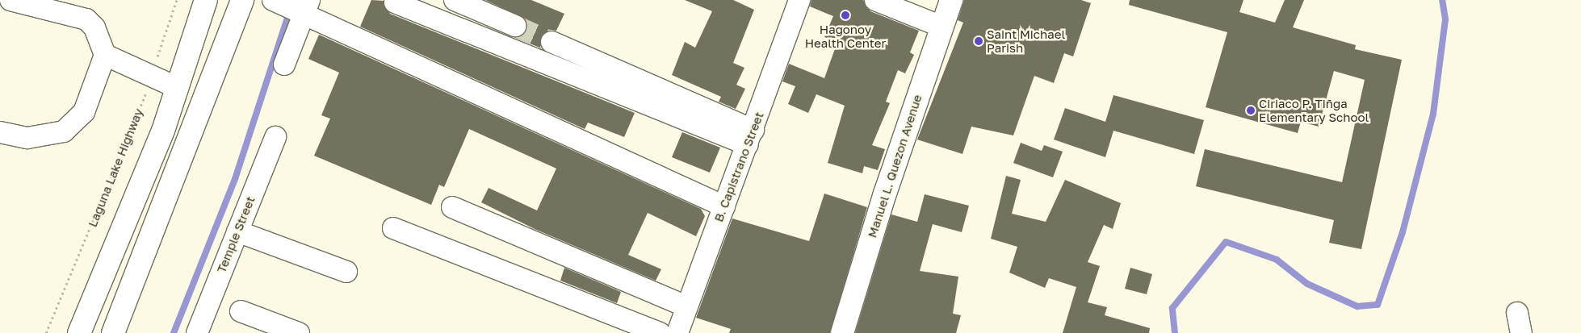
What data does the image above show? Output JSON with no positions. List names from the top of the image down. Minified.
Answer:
{"streets":{"main road":["Manuel L. Quezon Avenue"],"street":["B. Capistrano Street","Temple Street"],"path":["Laguna Lake Highway"]},"places":["Hagonoy Health Center","Saint Michael Parish","Ciriaco P. Tiñga Elementary School"]}
